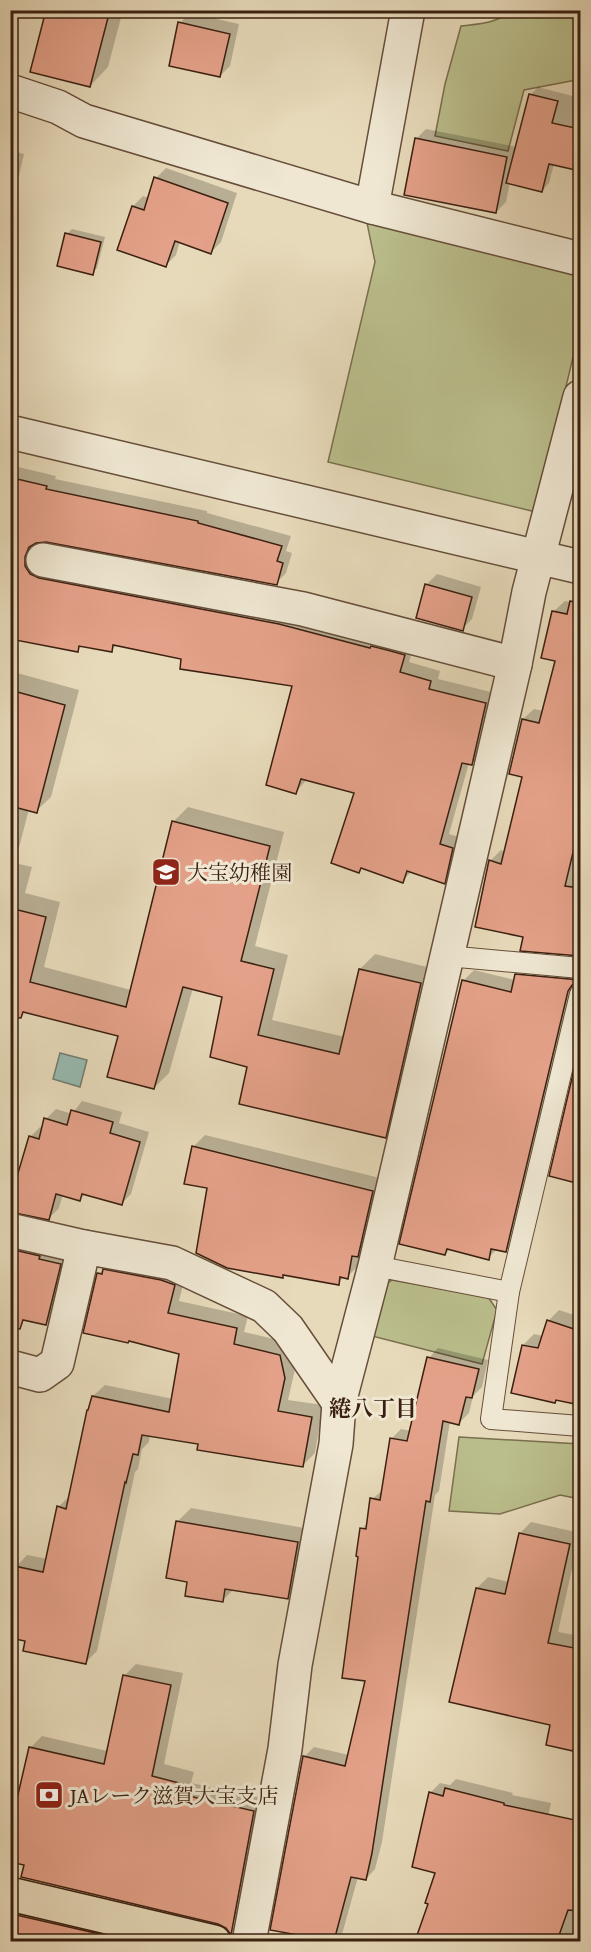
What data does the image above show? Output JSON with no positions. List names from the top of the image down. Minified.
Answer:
{"districts":["綣八丁目"],"places":{"school or university":["大宝幼稚園"],"bank":["JAレーク滋賀大宝支店"]}}
